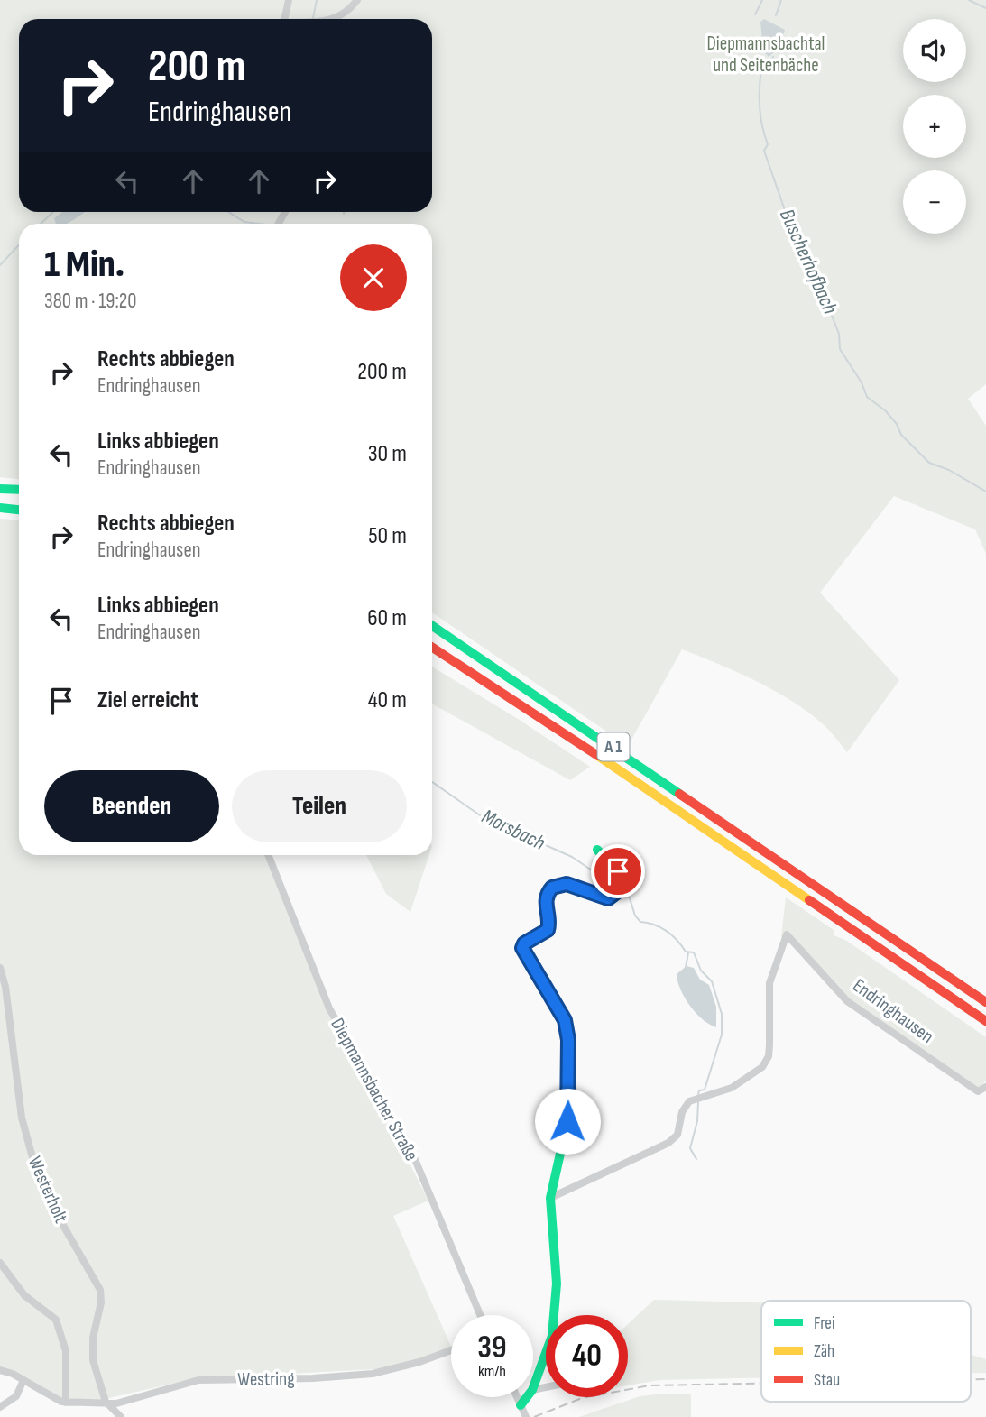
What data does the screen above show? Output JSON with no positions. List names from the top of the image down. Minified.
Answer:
{"streets":{"main road":["A 1"],"street":["Endringhausen","Diepmannsbacher Straße","Westerholt","Westring"]},"crossings":[["Westerholt","Westring"]],"water":["Buscherhofbach","Morsbach"],"parks":["Diepmannsbachtal und Seitenbäche"],"legend":["Frei","Zäh","Stau"],"page":{"map_buttons":["+","−"],"turn":["200 m","Endringhausen"],"heading":["1 Min.","380 m · 19:20"],"list":[{"name":"Rechts abbiegen","note":"Endringhausen","value":"200 m"},{"name":"Links abbiegen","note":"Endringhausen","value":"30 m"},{"name":"Rechts abbiegen","note":"Endringhausen","value":"50 m"},{"name":"Links abbiegen","note":"Endringhausen","value":"60 m"},{"name":"Ziel erreicht","value":"40 m"}],"buttons":["Beenden","Teilen"],"speed":"39 km/h","limit":"40"}}
